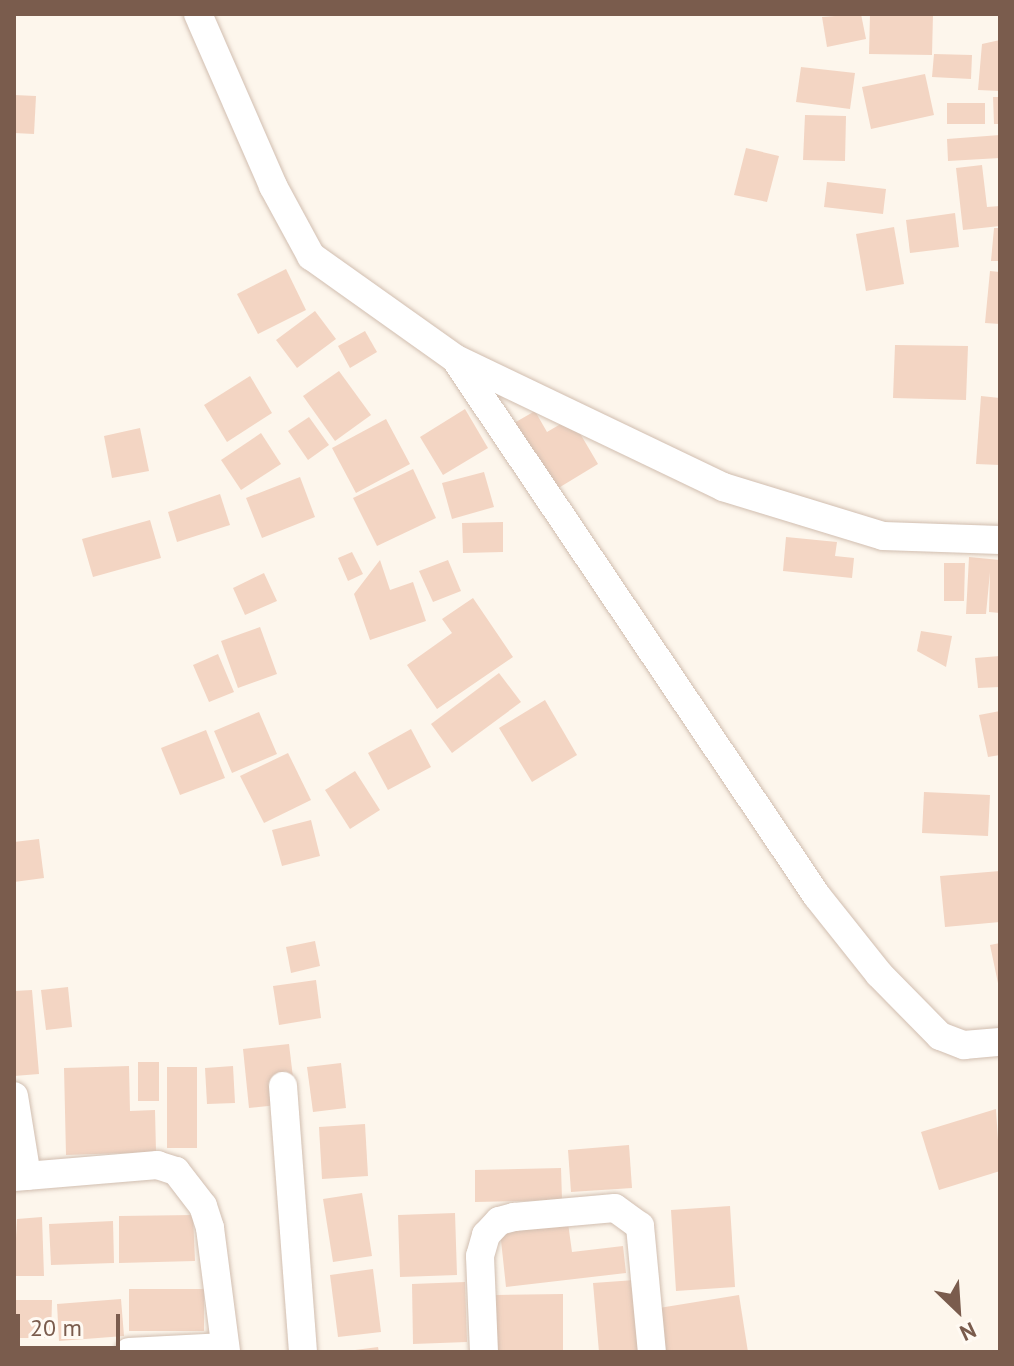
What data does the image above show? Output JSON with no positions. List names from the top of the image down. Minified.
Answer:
{"scale_bar":"20 m","north":"bottom right"}
